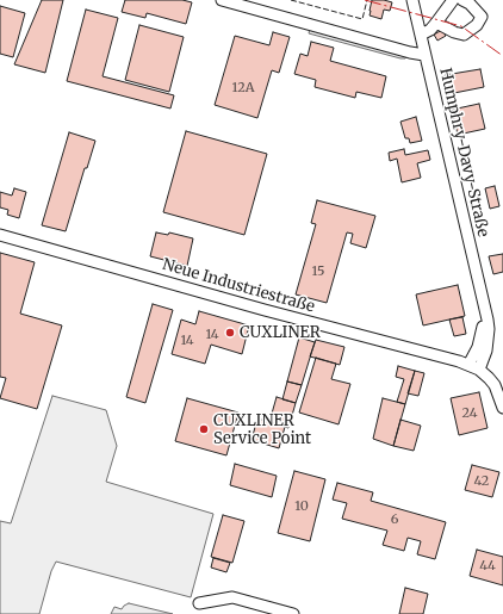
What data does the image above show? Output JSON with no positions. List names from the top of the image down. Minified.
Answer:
{"streets":{"street":["Humphry-Davy-Straße","Neue Industriestraße"]},"crossings":[["Humphry-Davy-Straße","Neue Industriestraße"]],"places":["CUXLINER","CUXLINER Service Point"],"house_numbers":["12A","15","14","14","24","42","10","6","44"]}
